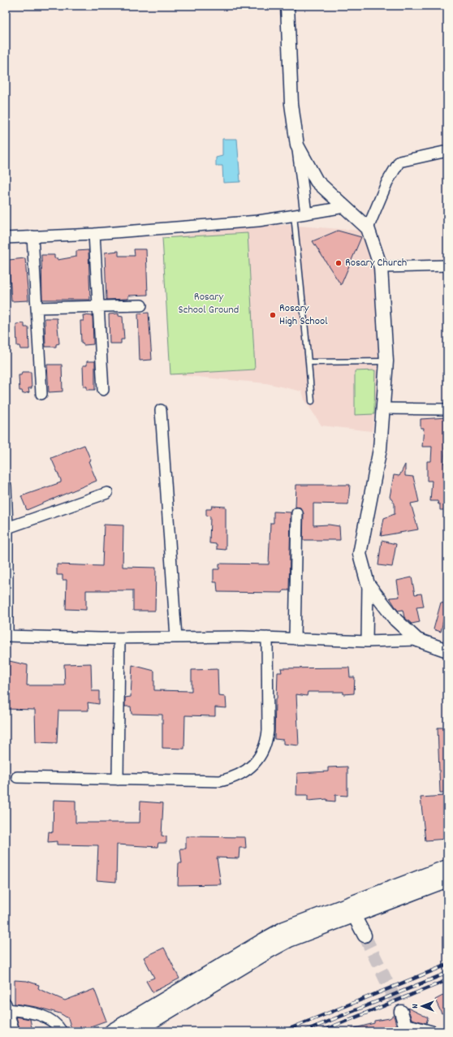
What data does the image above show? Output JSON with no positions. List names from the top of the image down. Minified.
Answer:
{"parks":["Rosary School Ground"],"places":["Rosary Church","Rosary High School"],"north":"left"}
